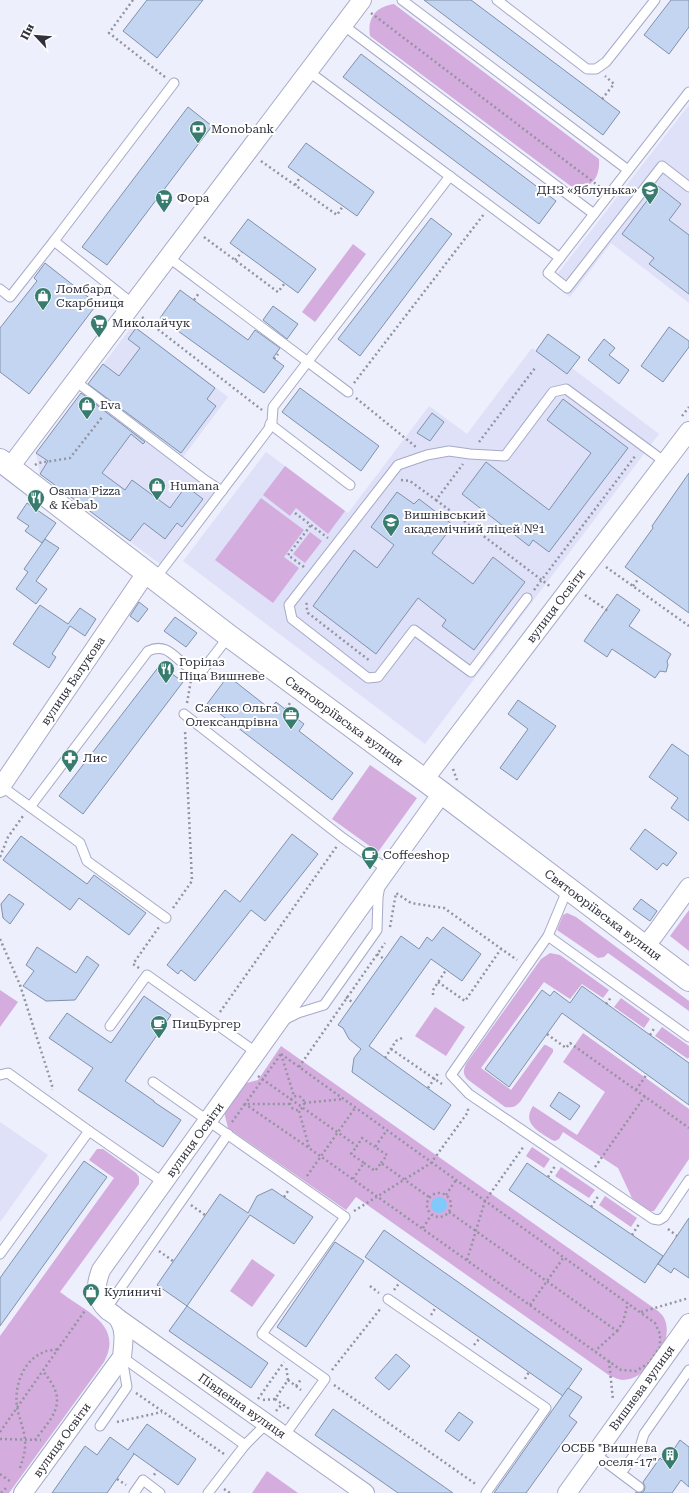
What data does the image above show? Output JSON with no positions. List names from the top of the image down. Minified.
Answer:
{"streets":{"street":["вулиця Освіти","вулиця Балукова","Святоюріївська вулиця","Вишнева вулиця","Південна вулиця"]},"crossings":[["вулиця Освіти","Святоюріївська вулиця"],["вулиця Освіти","Південна вулиця"],["вулиця Балукова","Святоюріївська вулиця"]],"places":{"bank":["Monobank"],"school or university":["ДНЗ «Яблунька»","Вишнівський академічний ліцей №1"],"supermarket":["Фора","Миколайчук"],"shop":["Ломбард Скарбниця","Eva","Humana","Кулиничі"],"restaurant":["Osama Pizza & Kebab","Горілаз Піца Вишневе"],"office":["Саєнко Ольга Олександрівна"],"pharmacy":["Лис"],"cafe":["Coffeeshop","ПицБургер"],"building":["ОСББ \"Вишнева оселя-17\""]},"north":"top left"}
